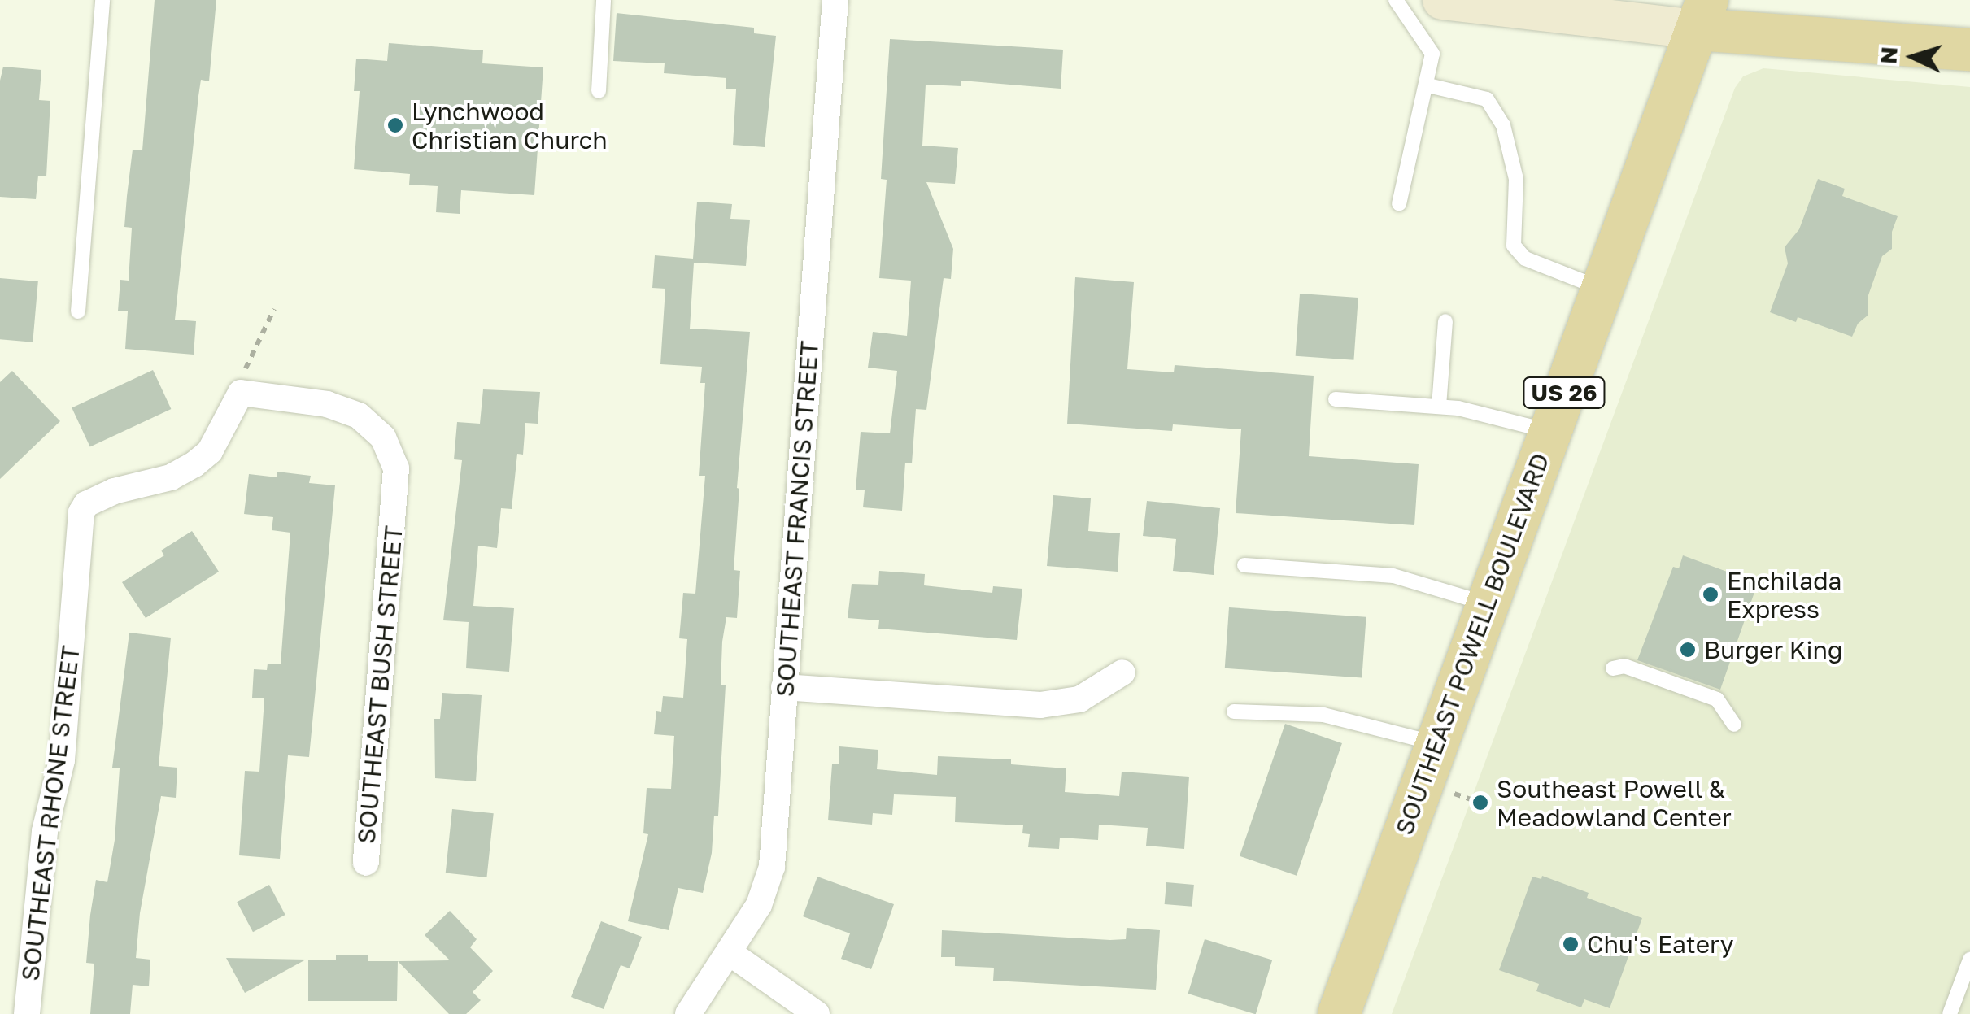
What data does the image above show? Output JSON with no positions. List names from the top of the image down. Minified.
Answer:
{"streets":{"main road":["US 26","SOUTHEAST POWELL BOULEVARD"],"street":["SOUTHEAST FRANCIS STREET","SOUTHEAST BUSH STREET","SOUTHEAST RHONE STREET"]},"crossings":[["SOUTHEAST BUSH STREET","SOUTHEAST RHONE STREET"]],"places":["Lynchwood Christian Church","Enchilada Express","Burger King","Southeast Powell & Meadowland Center","Chu's Eatery"],"north":"left"}
